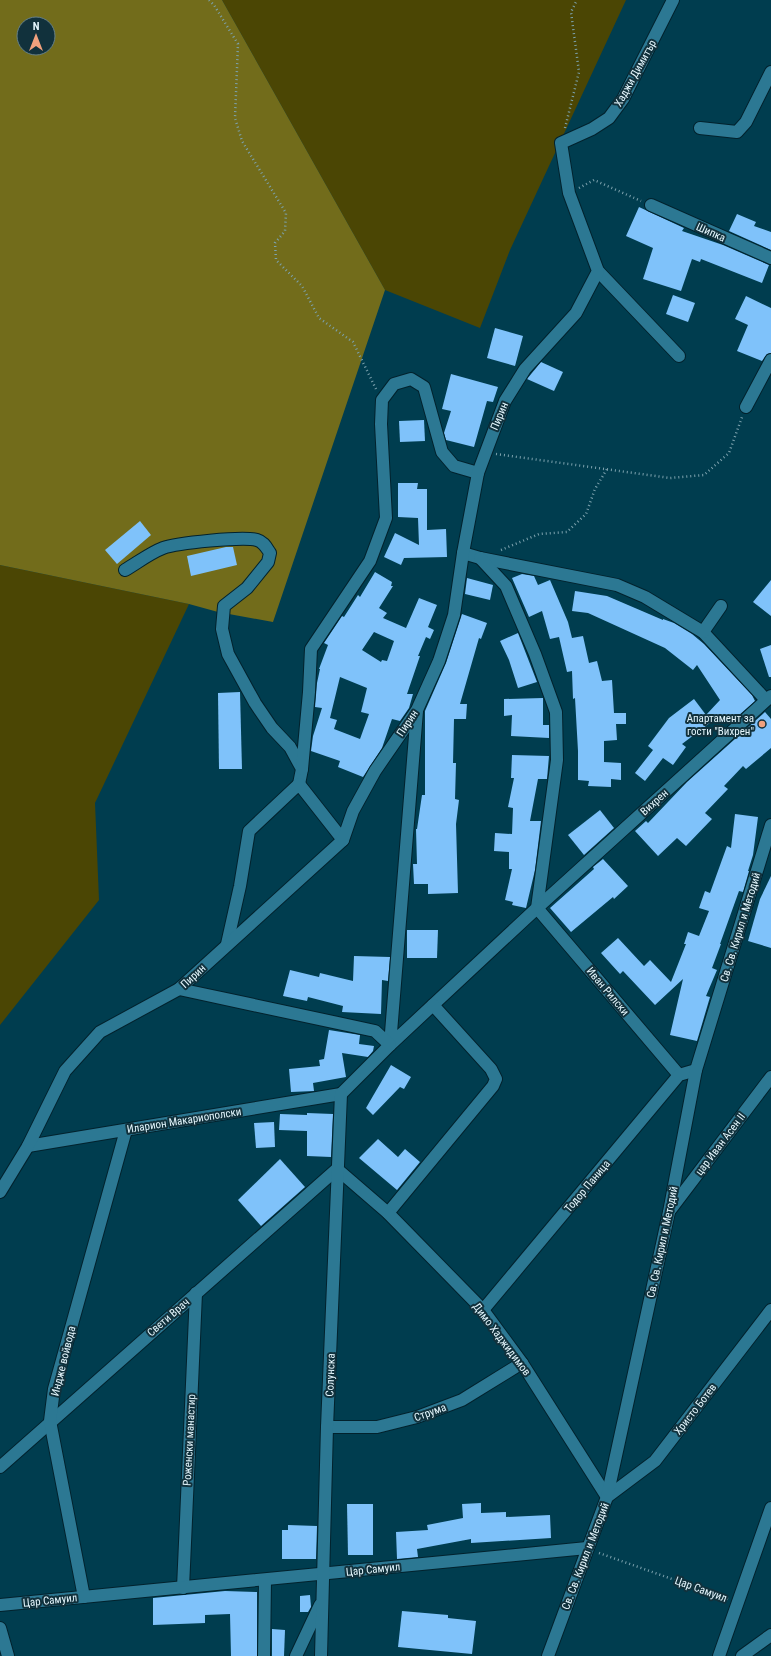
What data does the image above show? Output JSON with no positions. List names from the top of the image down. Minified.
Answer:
{"streets":{"street":["Хаджи Димитър","Шипка","Пирин","Вихрен","Св. Св. Кирил и Методий","Иван Рилски","Иларион Макариополски","цар Иван Асен II","Тодор Паница","Свети Врач","Димо Хаджидимов","Индже войвода","Солунска","Христо Ботев","Струма","Роженски манастир","Цар Самуил"]},"crossings":[["Пирин","Иларион Макариополски"],["Вихрен","Иван Рилски"],["Вихрен","Иларион Макариополски"],["Вихрен","Солунска"],["Св. Св. Кирил и Методий","цар Иван Асен II"],["Св. Св. Кирил и Методий","Димо Хаджидимов"],["Св. Св. Кирил и Методий","Христо Ботев"],["Св. Св. Кирил и Методий","Цар Самуил"],["Иван Рилски","Тодор Паница"],["Иларион Макариополски","Индже войвода"],["Иларион Макариополски","Солунска"],["Тодор Паница","Димо Хаджидимов"],["Свети Врач","Димо Хаджидимов"],["Свети Врач","Индже войвода"],["Свети Врач","Солунска"],["Свети Врач","Роженски манастир"],["Димо Хаджидимов","Солунска"],["Димо Хаджидимов","Христо Ботев"],["Димо Хаджидимов","Струма"],["Индже войвода","Цар Самуил"],["Солунска","Струма"],["Солунска","Цар Самуил"],["Роженски манастир","Цар Самуил"]],"places":["Апартамент за гости \"Вихрен\""],"north":"top"}
